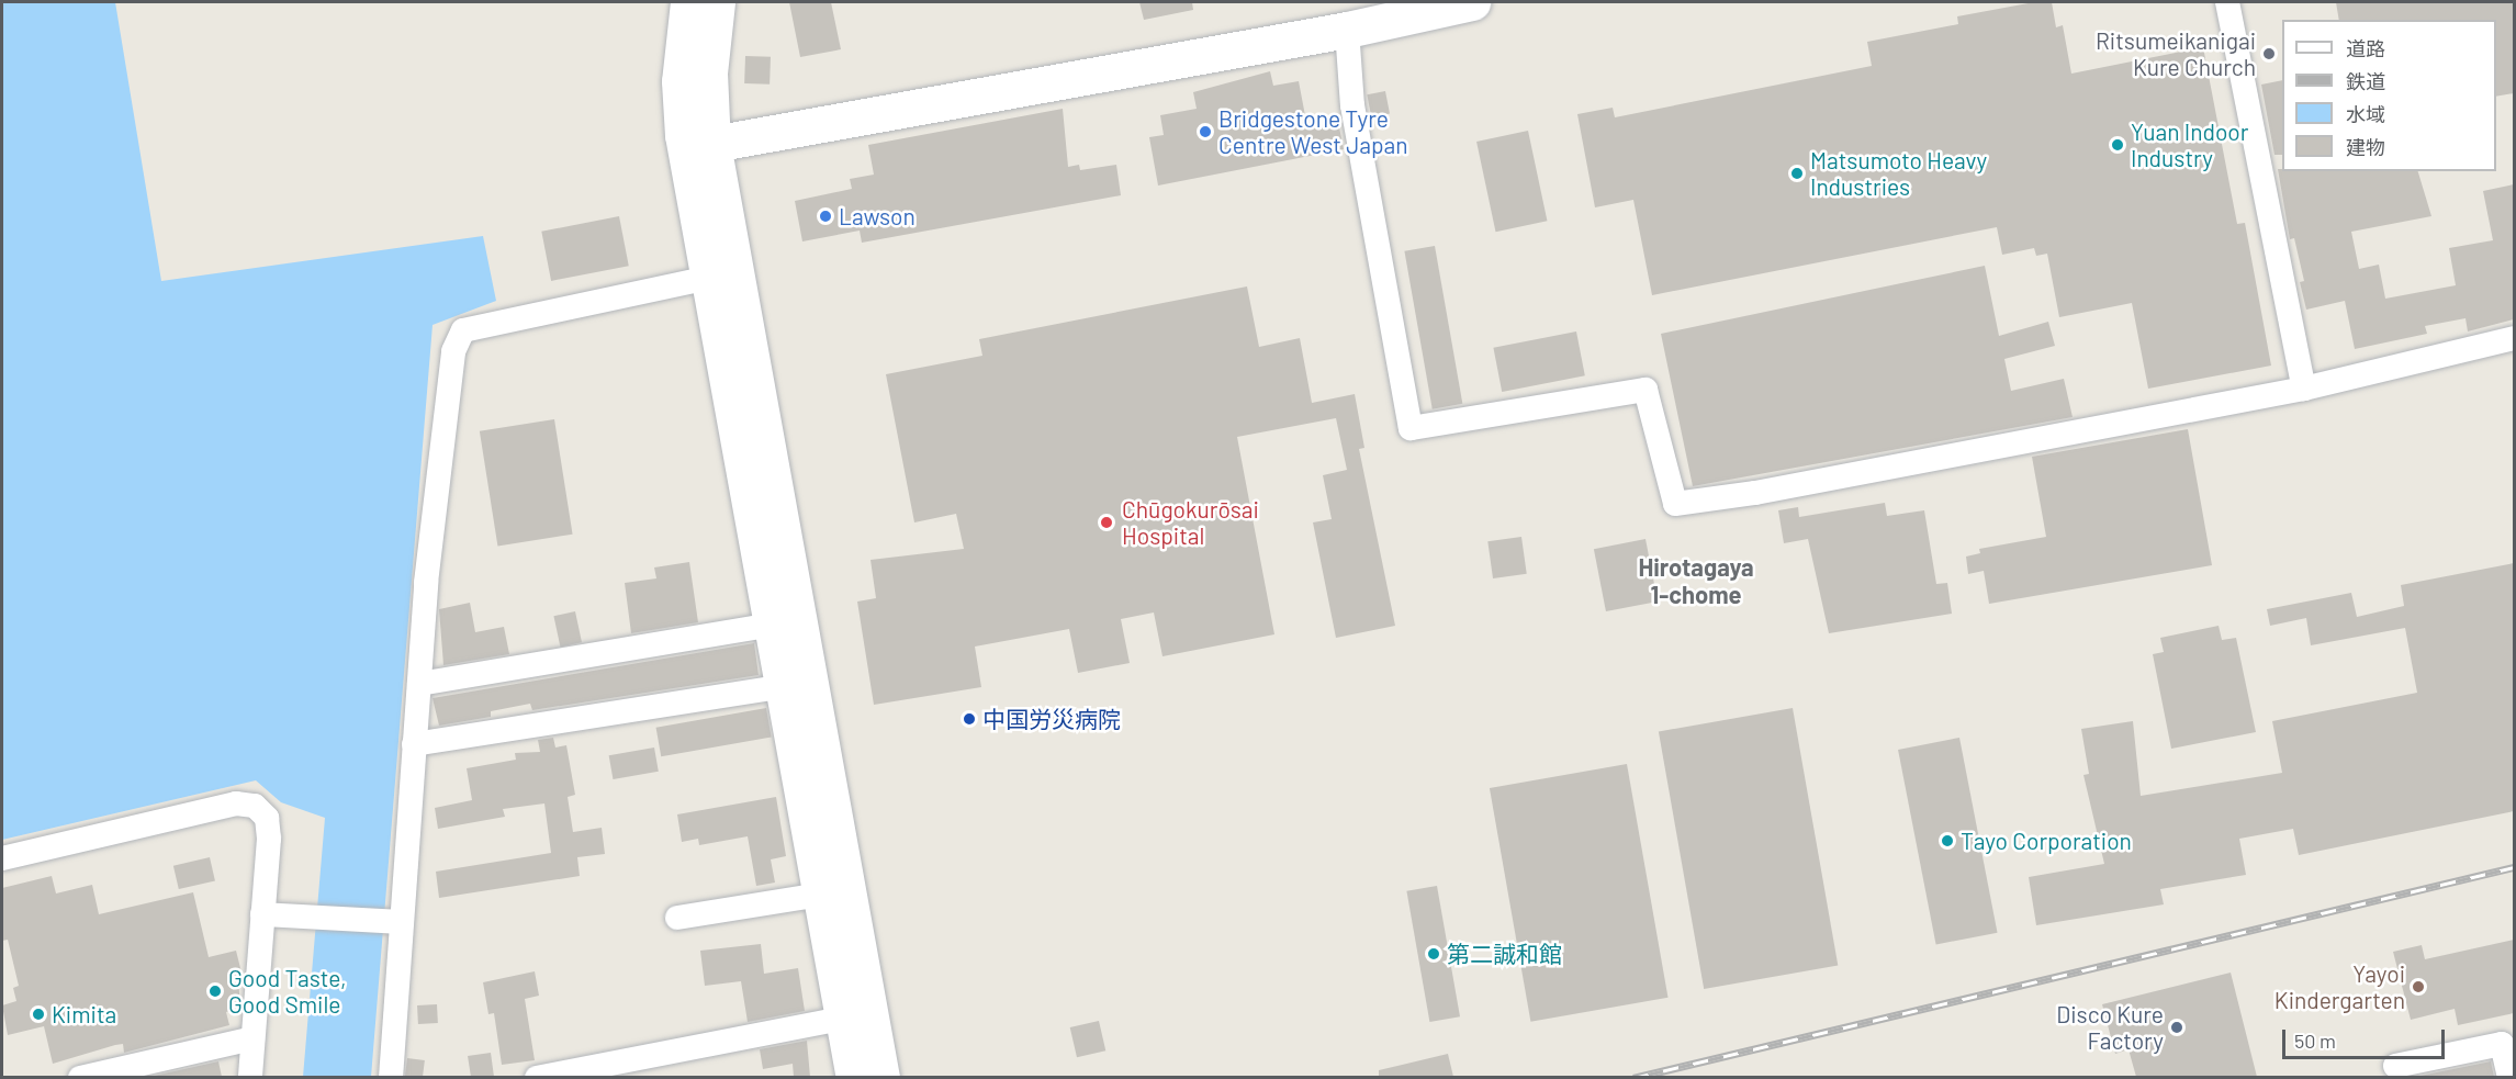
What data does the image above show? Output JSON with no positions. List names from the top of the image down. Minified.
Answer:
{"districts":["Hirotagaya 1-chome"],"places":["Ritsumeikanigai Kure Church","Bridgestone Tyre Centre West Japan","Yuan Indoor Industry","Matsumoto Heavy Industries","Lawson","Chūgokurōsai Hospital","中国労災病院","Tayo Corporation","第二誠和館","Yayoi Kindergarten","Good Taste, Good Smile","Kimita","Disco Kure Factory"],"legend":["道路","鉄道","水域","建物"],"scale_bar":"50 m"}
